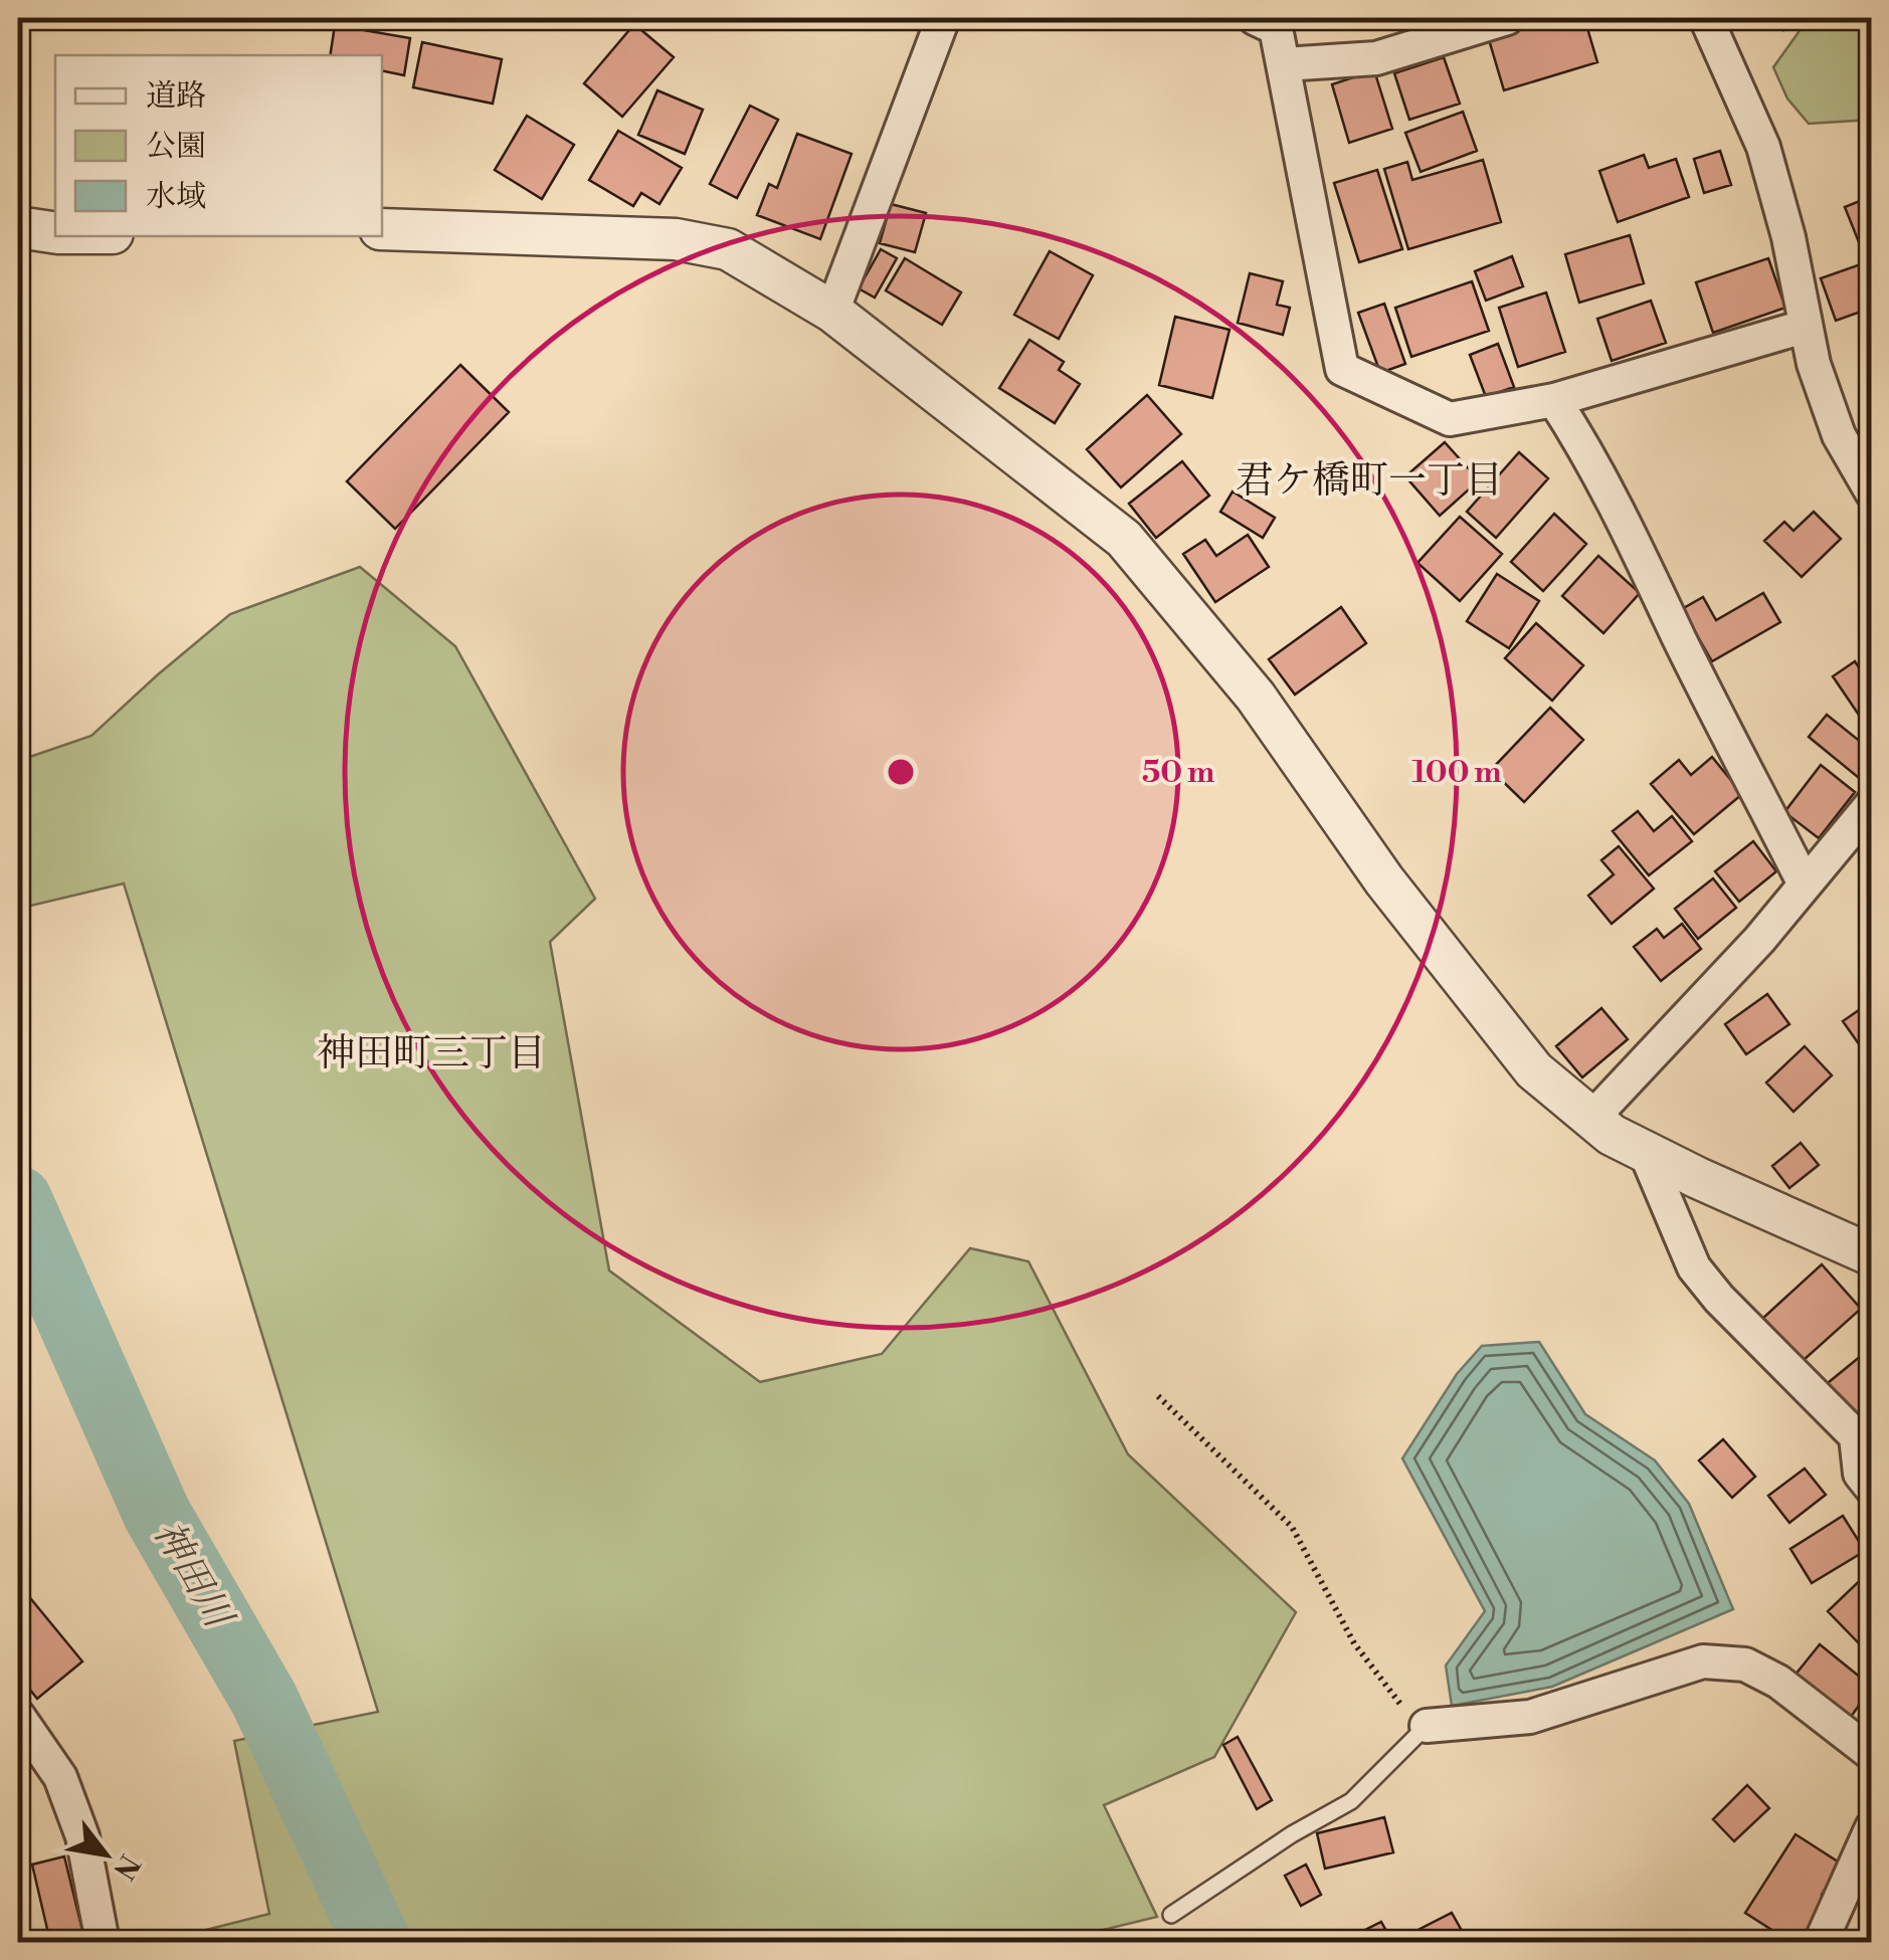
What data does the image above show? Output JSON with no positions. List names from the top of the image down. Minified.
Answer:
{"districts":["君ケ橋町一丁目","神田町三丁目"],"water":["神田川"],"legend":["道路","公園","水域"],"north":"bottom right","rings":["50 m","100 m"]}
